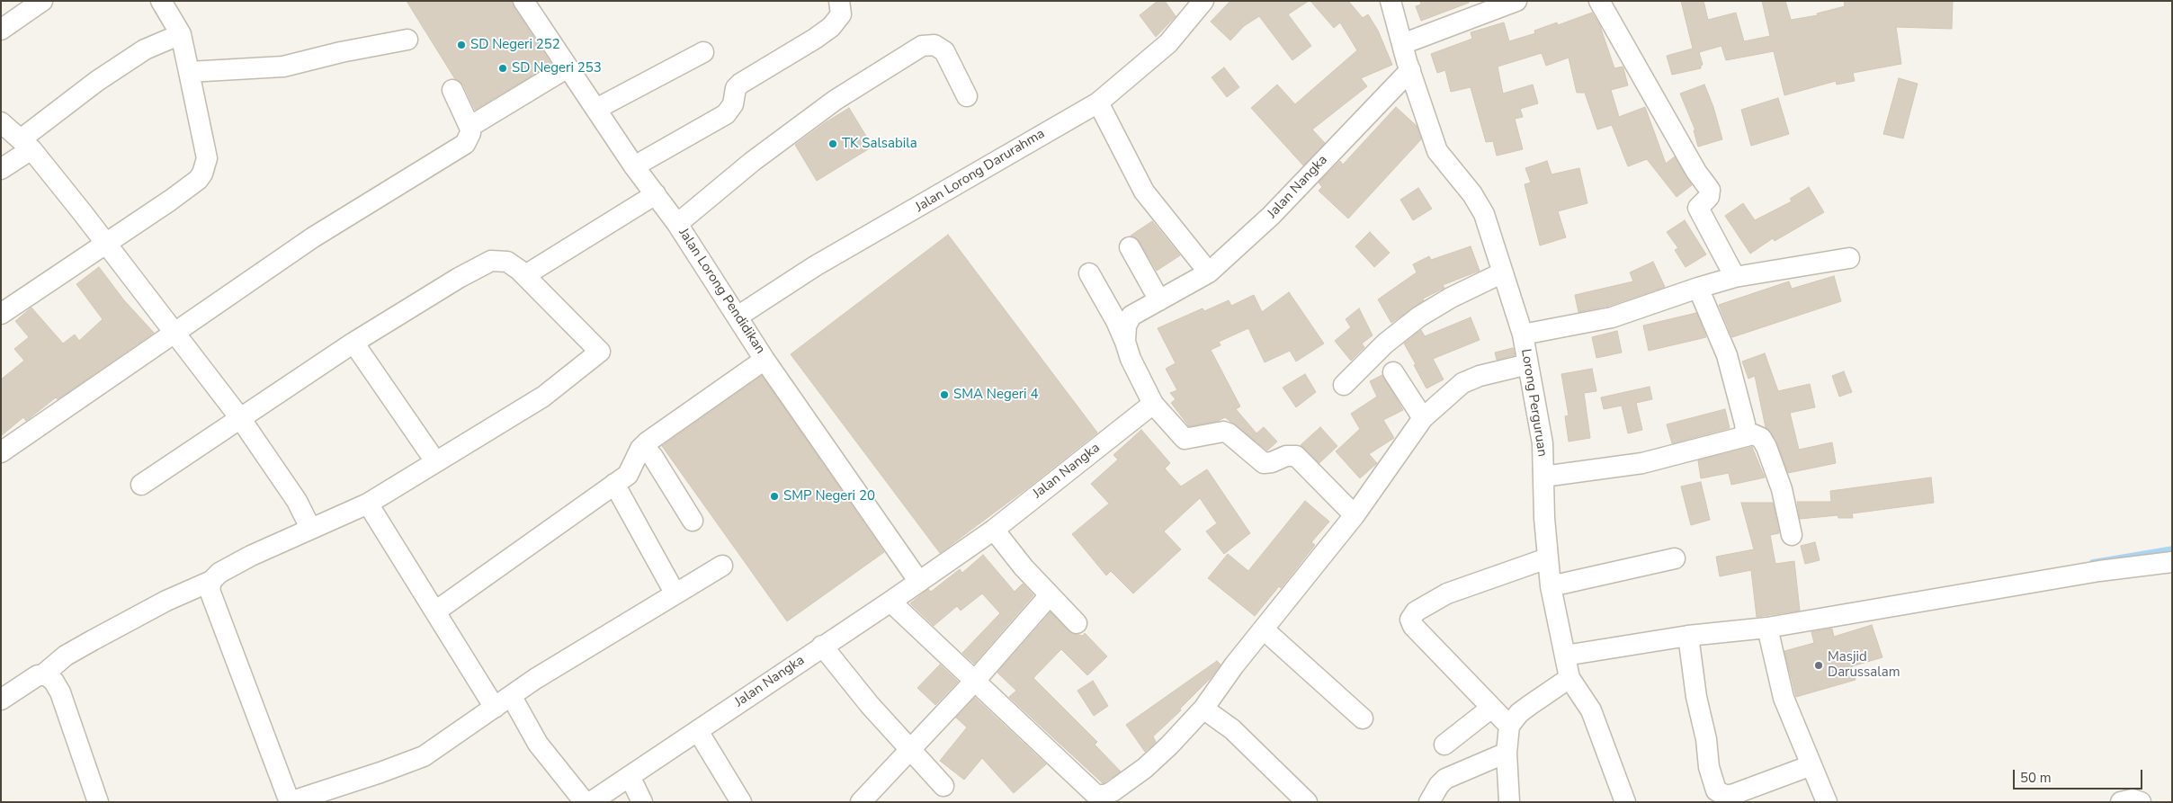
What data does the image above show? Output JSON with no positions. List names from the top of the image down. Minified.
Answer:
{"streets":{"street":["Jalan Lorong Darurahma","Jalan Nangka","Jalan Lorong Pendidikan","Lorong Perguruan"]},"crossings":[["Jalan Lorong Darurahma","Jalan Lorong Pendidikan"],["Jalan Nangka","Jalan Lorong Pendidikan"],["Jalan Nangka","Lorong Perguruan"]],"places":["SD Negeri 252","SD Negeri 253","TK Salsabila","SMA Negeri 4","SMP Negeri 20","Masjid Darussalam"],"scale_bar":"50 m"}
